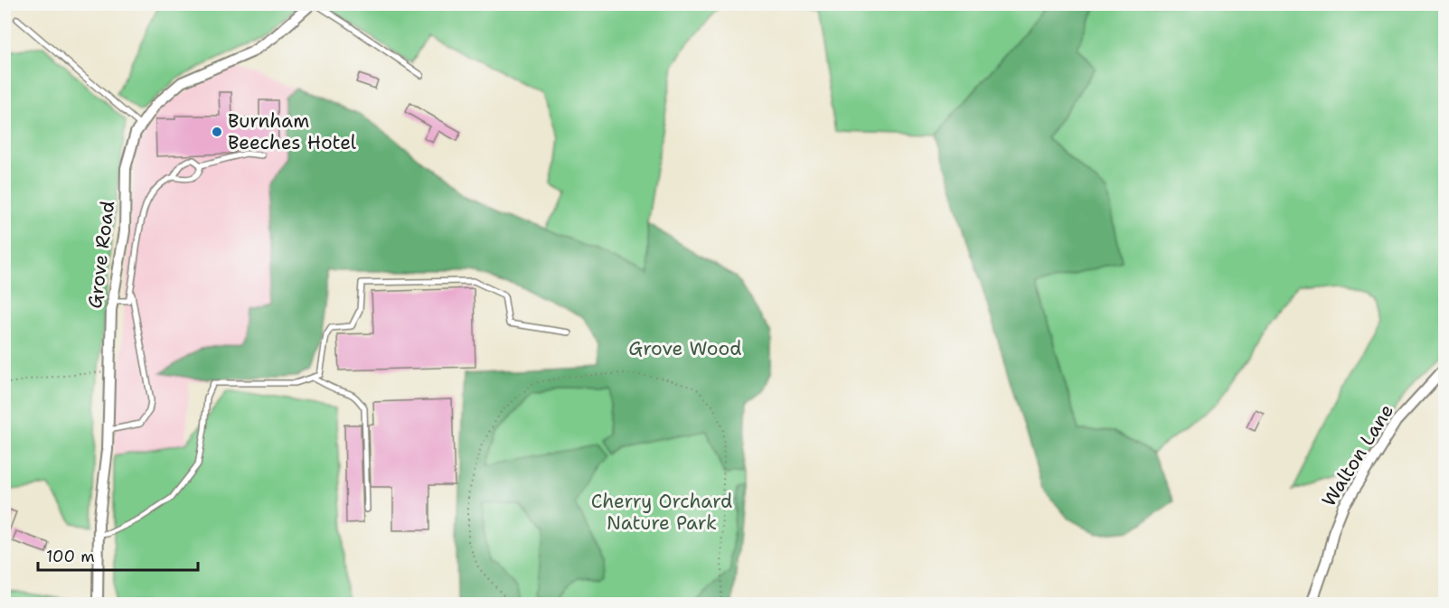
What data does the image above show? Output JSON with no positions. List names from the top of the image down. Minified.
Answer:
{"streets":{"street":["Grove Road","Walton Lane"]},"parks":["Grove Wood","Cherry Orchard Nature Park"],"places":["Burnham Beeches Hotel"],"scale_bar":"100 m"}
